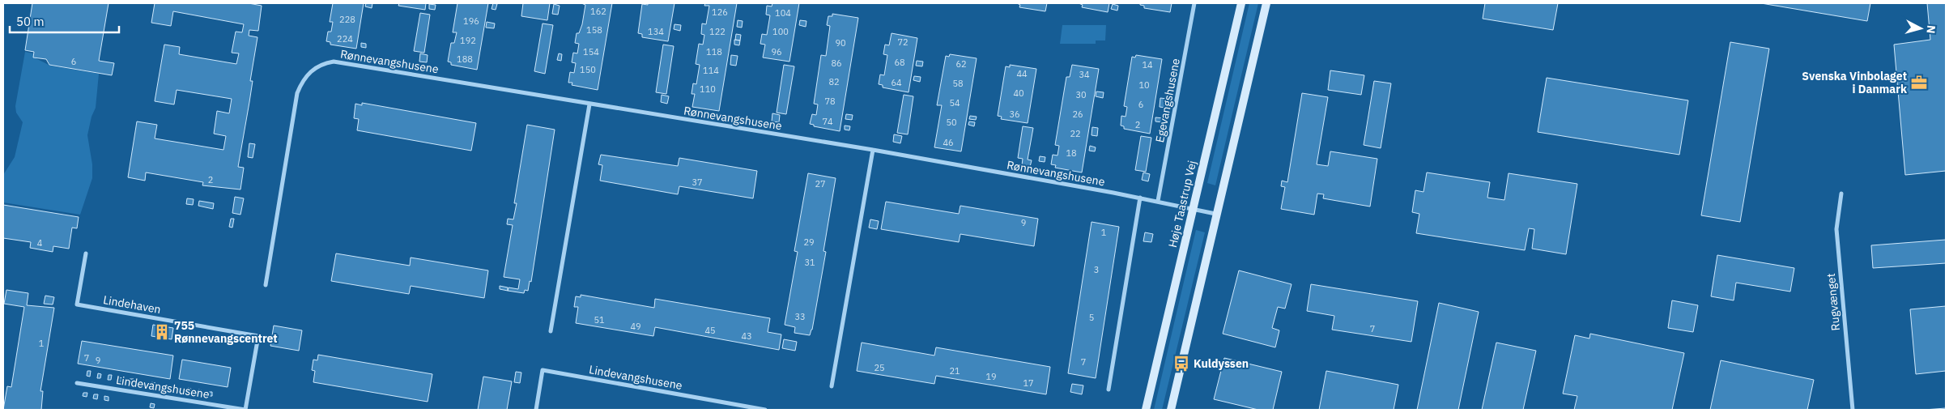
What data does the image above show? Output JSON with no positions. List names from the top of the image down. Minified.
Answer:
{"streets":{"street":["Rønnevangshusene","Egevangshusene","Høje Taastrup Vej","Rugvænget","Lindehaven","Lindevangshusene"]},"crossings":[["Rønnevangshusene","Egevangshusene"],["Rønnevangshusene","Høje Taastrup Vej"],["Lindehaven","Lindevangshusene"]],"places":{"office":["Svenska Vinbolaget i Danmark"],"building":["755 Rønnevangscentret"],"bus stop":["Kuldyssen"]},"house_numbers":["162","126","104","228","196","158","134","122","100","224","192","72","90","154","118","96","188","6","68","86","62","14","150","114","44","34","82","64","58","10","110","40","30","78","54","6","36","26","74","50","2","22","46","18","2","37","27","9","1","29","4","31","3","33","5","51","49","7","45","43","1","7","9","7","25","21","19","17"],"scale_bar":"50 m","north":"right"}
